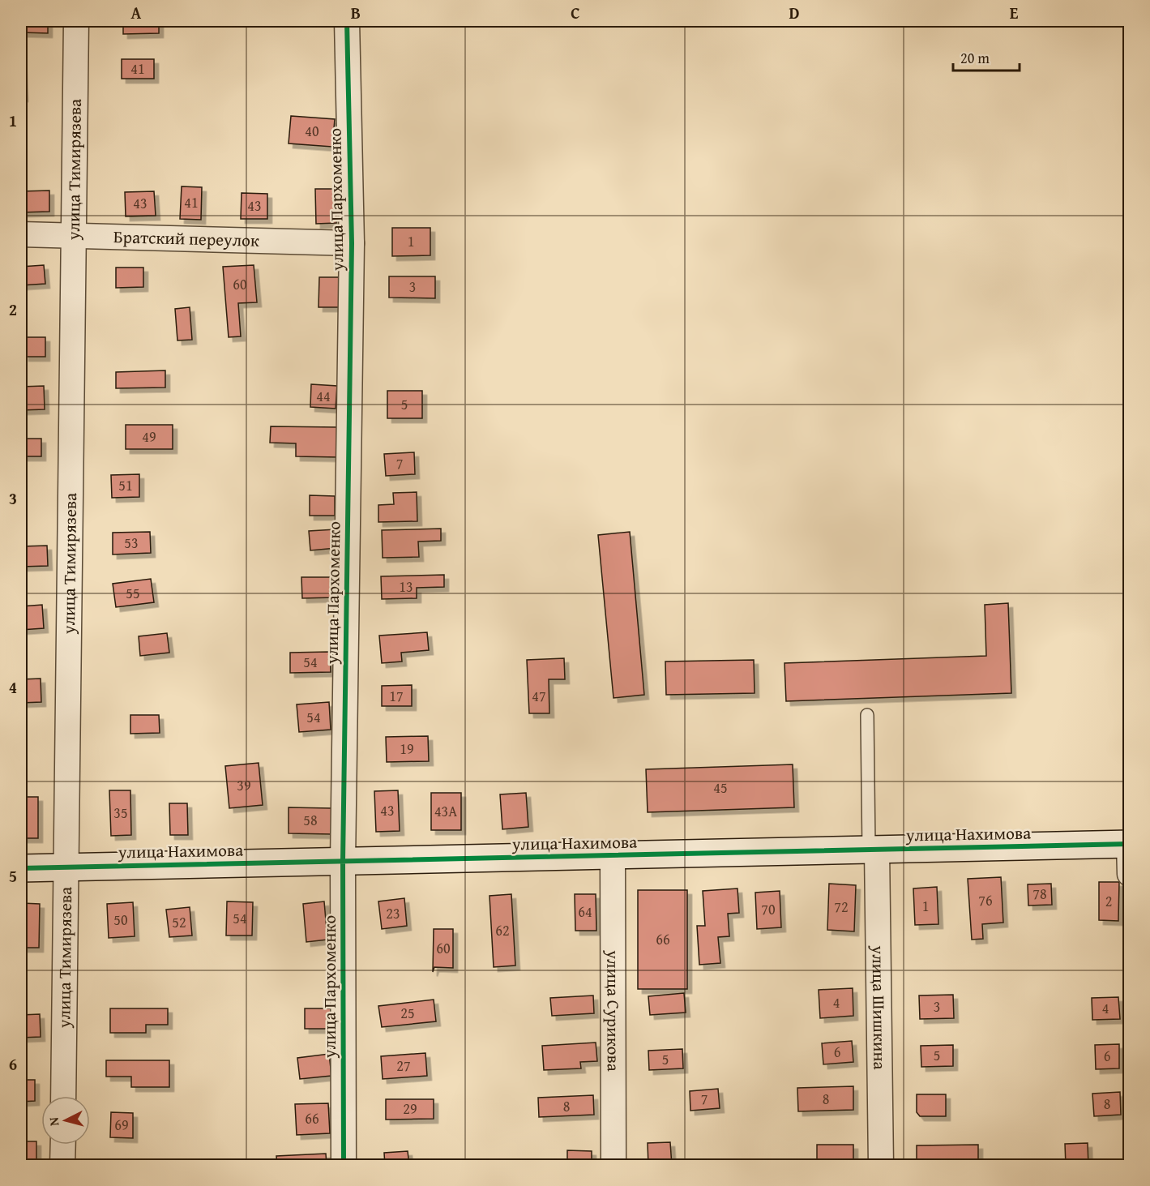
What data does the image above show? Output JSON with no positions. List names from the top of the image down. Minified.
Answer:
{"streets":{"street":["улица Тимирязева","улица Пархоменко","Братский переулок","улица Нахимова","улица Шишкина","улица Сурикова"]},"crossings":[["улица Тимирязева","Братский переулок"],["улица Тимирязева","улица Нахимова"],["улица Пархоменко","Братский переулок"],["улица Пархоменко","улица Нахимова"],["улица Нахимова","улица Шишкина"],["улица Нахимова","улица Сурикова"]],"house_numbers":["41","40","41","43","43","1","60","3","44","5","49","7","51","53","13","55","54","17","47","54","19","39","45","43","43А","35","58","78","76","2","1","72","70","64","23","54","50","52","62","66","60","4","3","4","25","6","5","6","5","27","7","8","8","8","29","66","69"],"scale_bar":"20 m","north":"left","grid":{"columns":["A","B","C","D","E"],"rows":["1","2","3","4","5","6"]}}
